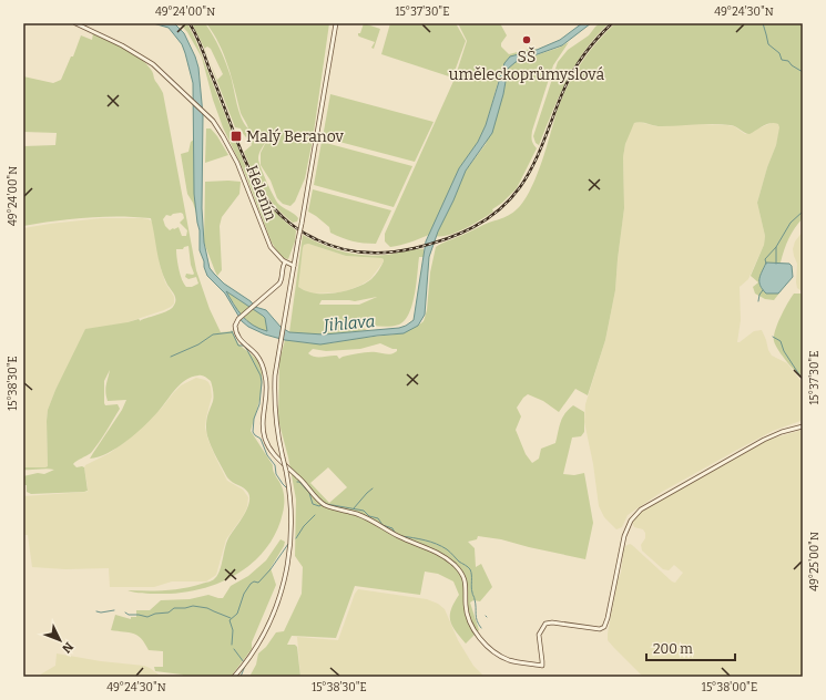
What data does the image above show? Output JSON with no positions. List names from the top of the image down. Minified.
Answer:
{"streets":{"street":["Helenín"]},"water":["Jihlava"],"places":{"other":["SŠ uměleckoprůmyslová"],"transit":["Malý Beranov"]},"scale_bar":"200 m","north":"bottom right","coordinates":["49°24'00\"N","15°37'30\"E","49°24'30\"N","15°38'30\"E","49°25'00\"N","15°38'00\"E"]}
